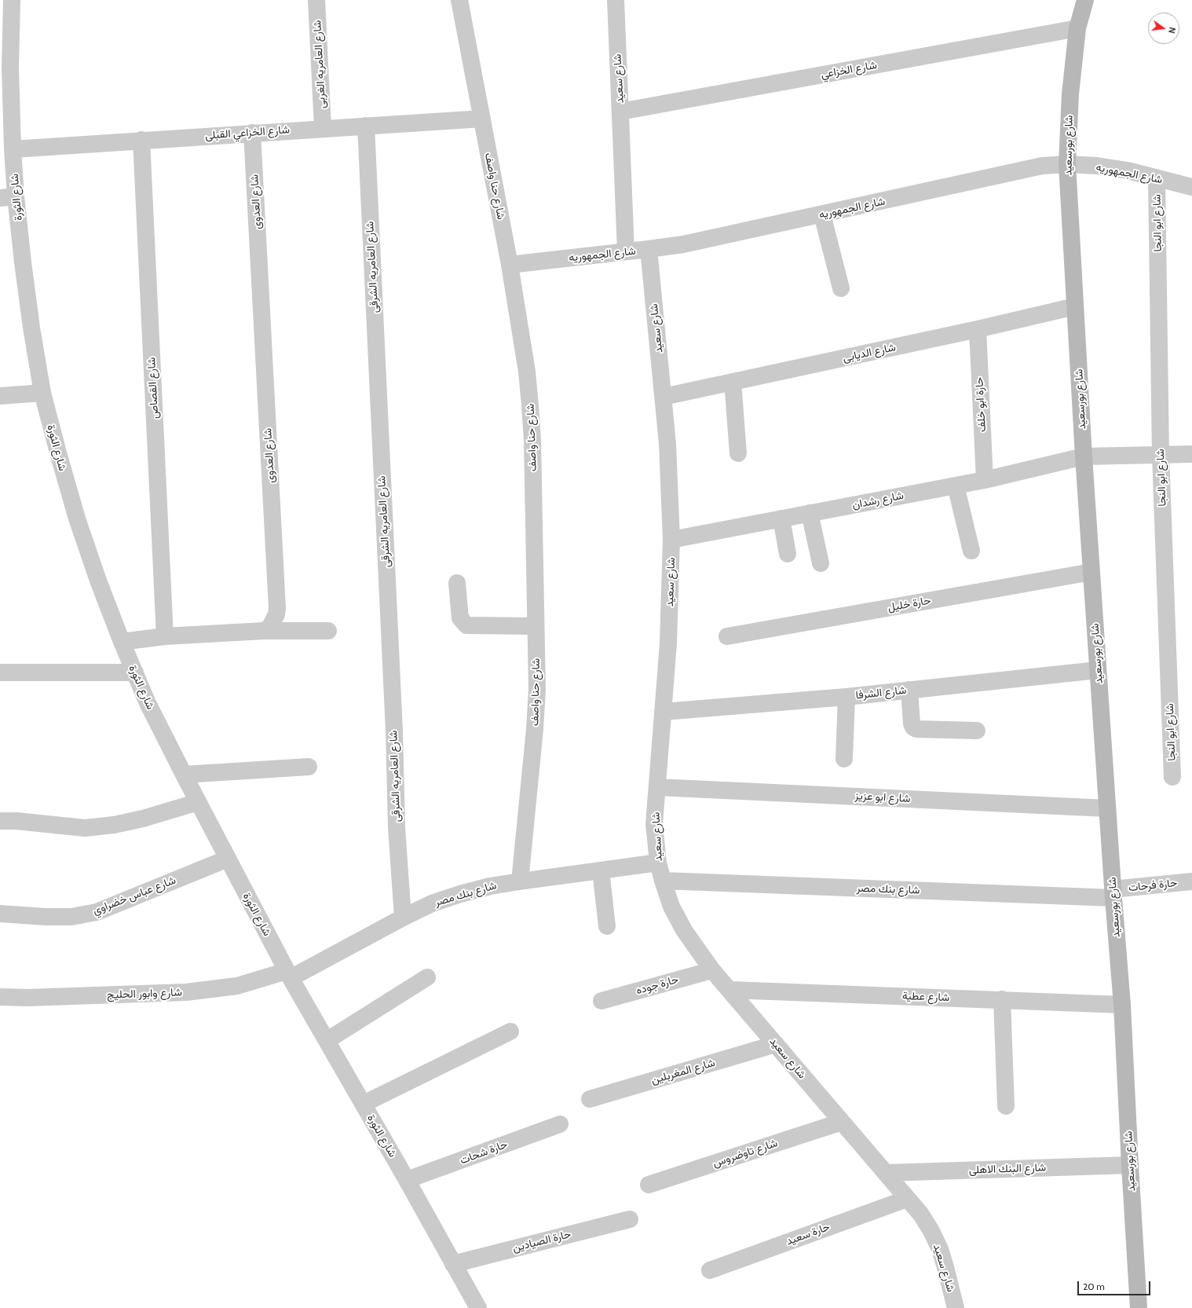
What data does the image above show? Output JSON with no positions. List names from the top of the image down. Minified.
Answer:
{"streets":{"main road":["شارع بورسعيد"],"street":["شارع العامريه الغربى","شارع الخزاعي","شارع سعيد","شارع الخزاعي القبلى","شارع الجمهوريه","شارع حنا واصف","شارع الثورة","شارع العدوى","شارع ابو النجا","شارع العامريه الشرقى","شارع الديابى","شارع القصاص","حارة ابو خلف","شارع رشدان","حارة خليل","شارع الشرفا","شارع ابو عزيز","حارة فرحات","شارع بنك مصر","شارع عباس خضراوي","حارة جوده","شارع وابور الحليج","شارع عطية","شارع المغربلين","حارة شحات","شارع تاوضروس","شارع البنك الاهلى","حارة سعيد","حارة الصيادين"]},"crossings":[["شارع العامريه الغربى","شارع الخزاعي القبلى"],["شارع الخزاعي","شارع سعيد"],["شارع الخزاعي","شارع بورسعيد"],["شارع سعيد","شارع الجمهوريه"],["شارع سعيد","شارع الديابى"],["شارع سعيد","شارع رشدان"],["شارع سعيد","شارع الشرفا"],["شارع سعيد","شارع ابو عزيز"],["شارع سعيد","شارع بنك مصر"],["شارع سعيد","حارة جوده"],["شارع سعيد","شارع عطية"],["شارع سعيد","شارع المغربلين"],["شارع سعيد","شارع تاوضروس"],["شارع سعيد","شارع البنك الاهلى"],["شارع سعيد","حارة سعيد"],["شارع الخزاعي القبلى","شارع حنا واصف"],["شارع الخزاعي القبلى","شارع الثورة"],["شارع الخزاعي القبلى","شارع العدوى"],["شارع الخزاعي القبلى","شارع العامريه الشرقى"],["شارع الخزاعي القبلى","شارع القصاص"],["شارع بورسعيد","شارع الجمهوريه"],["شارع بورسعيد","شارع الديابى"],["شارع بورسعيد","شارع رشدان"],["شارع بورسعيد","حارة خليل"],["شارع بورسعيد","شارع الشرفا"],["شارع بورسعيد","شارع ابو عزيز"],["شارع بورسعيد","حارة فرحات"],["شارع بورسعيد","شارع بنك مصر"],["شارع بورسعيد","شارع عطية"],["شارع بورسعيد","شارع البنك الاهلى"],["شارع الجمهوريه","شارع حنا واصف"],["شارع الجمهوريه","شارع ابو النجا"],["شارع حنا واصف","شارع بنك مصر"],["شارع الثورة","شارع بنك مصر"],["شارع الثورة","شارع عباس خضراوي"],["شارع الثورة","شارع وابور الحليج"],["شارع الثورة","حارة شحات"],["شارع الثورة","حارة الصيادين"],["شارع ابو النجا","شارع رشدان"],["شارع العامريه الشرقى","شارع بنك مصر"],["شارع الديابى","حارة ابو خلف"],["حارة ابو خلف","شارع رشدان"],["حارة فرحات","شارع بنك مصر"],["شارع بنك مصر","شارع وابور الحليج"]],"scale_bar":"20 m","north":"right"}
